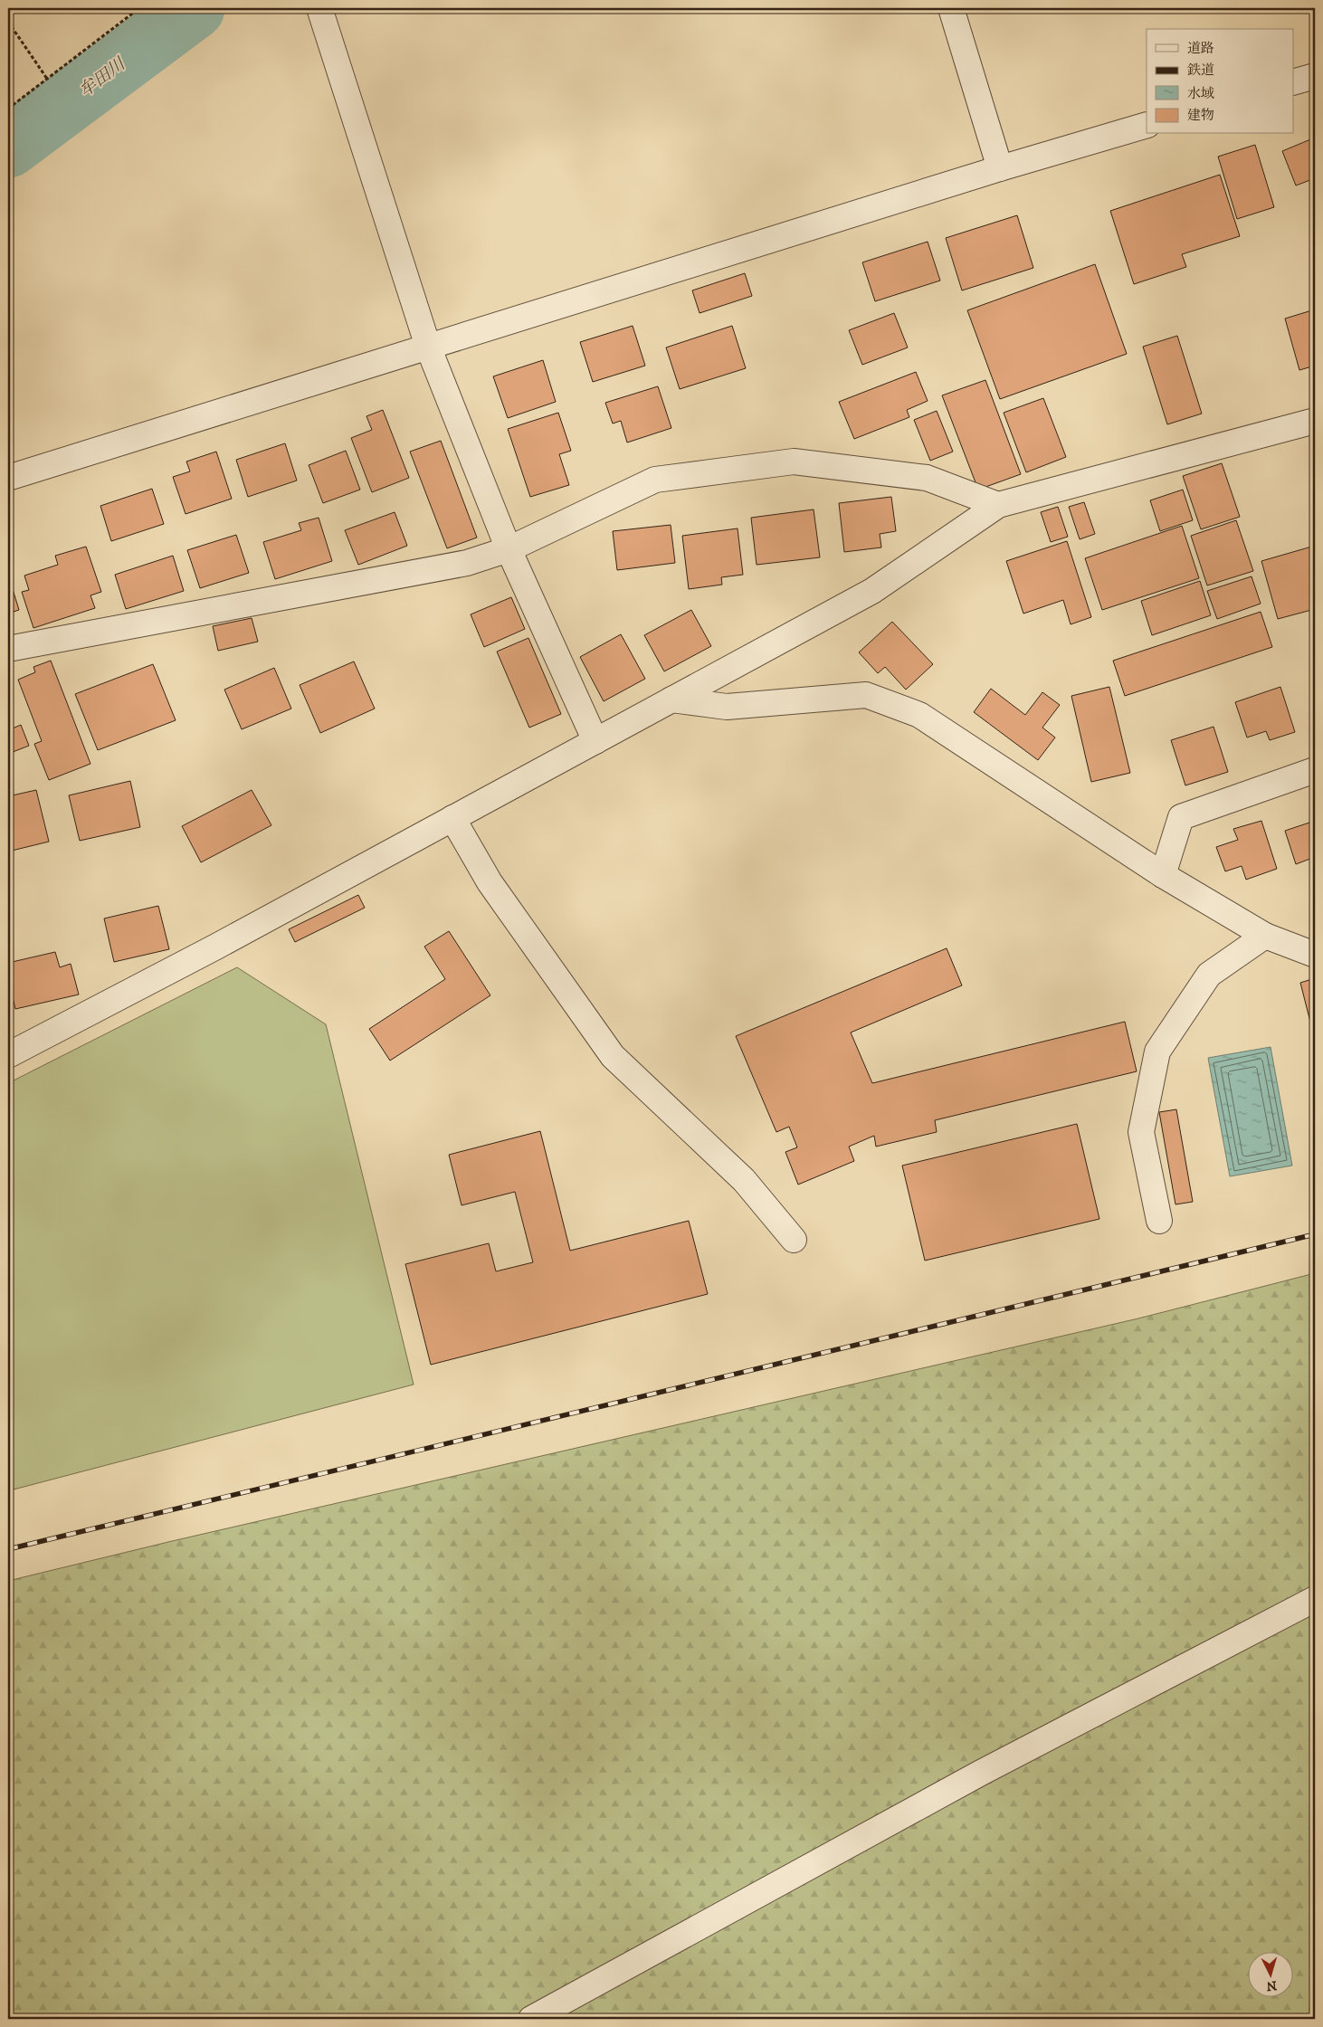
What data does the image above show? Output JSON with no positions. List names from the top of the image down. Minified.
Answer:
{"water":["牟田川"],"legend":["道路","鉄道","水域","建物"],"north":"bottom"}
